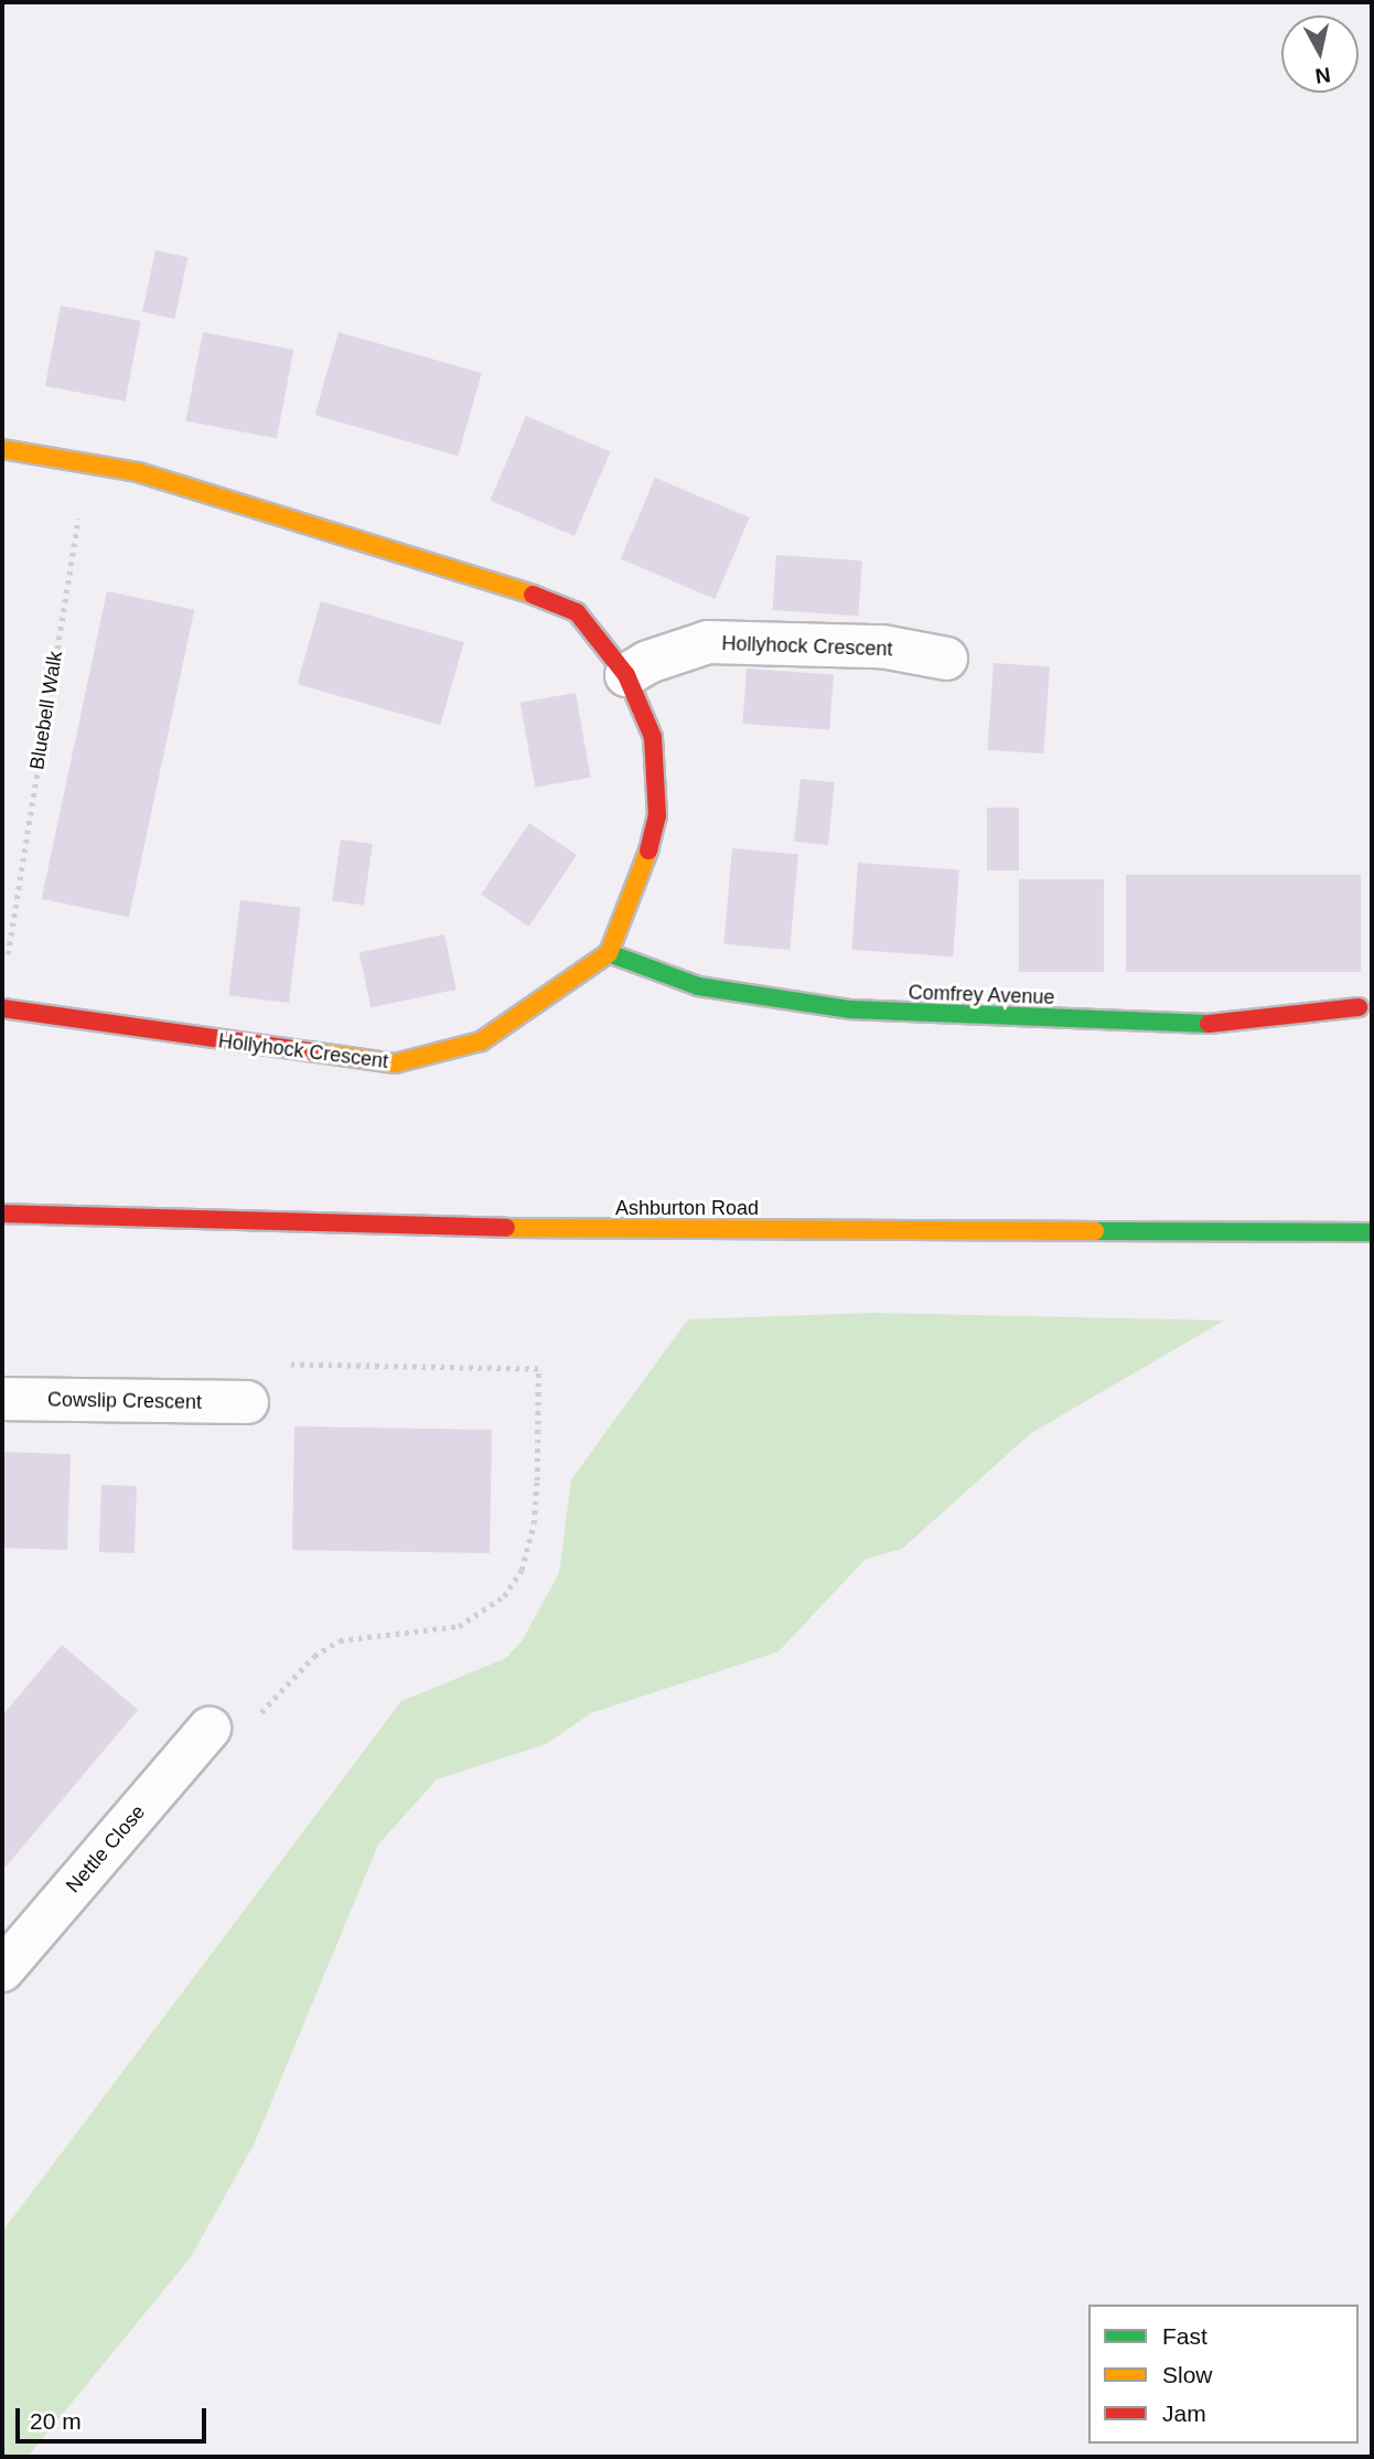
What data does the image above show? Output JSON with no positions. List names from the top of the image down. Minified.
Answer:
{"streets":{"street":["Hollyhock Crescent","Comfrey Avenue","Ashburton Road","Cowslip Crescent","Nettle Close"],"path":["Bluebell Walk"]},"crossings":[["Hollyhock Crescent","Comfrey Avenue"]],"legend":["Fast","Slow","Jam"],"scale_bar":"20 m","north":"bottom"}
